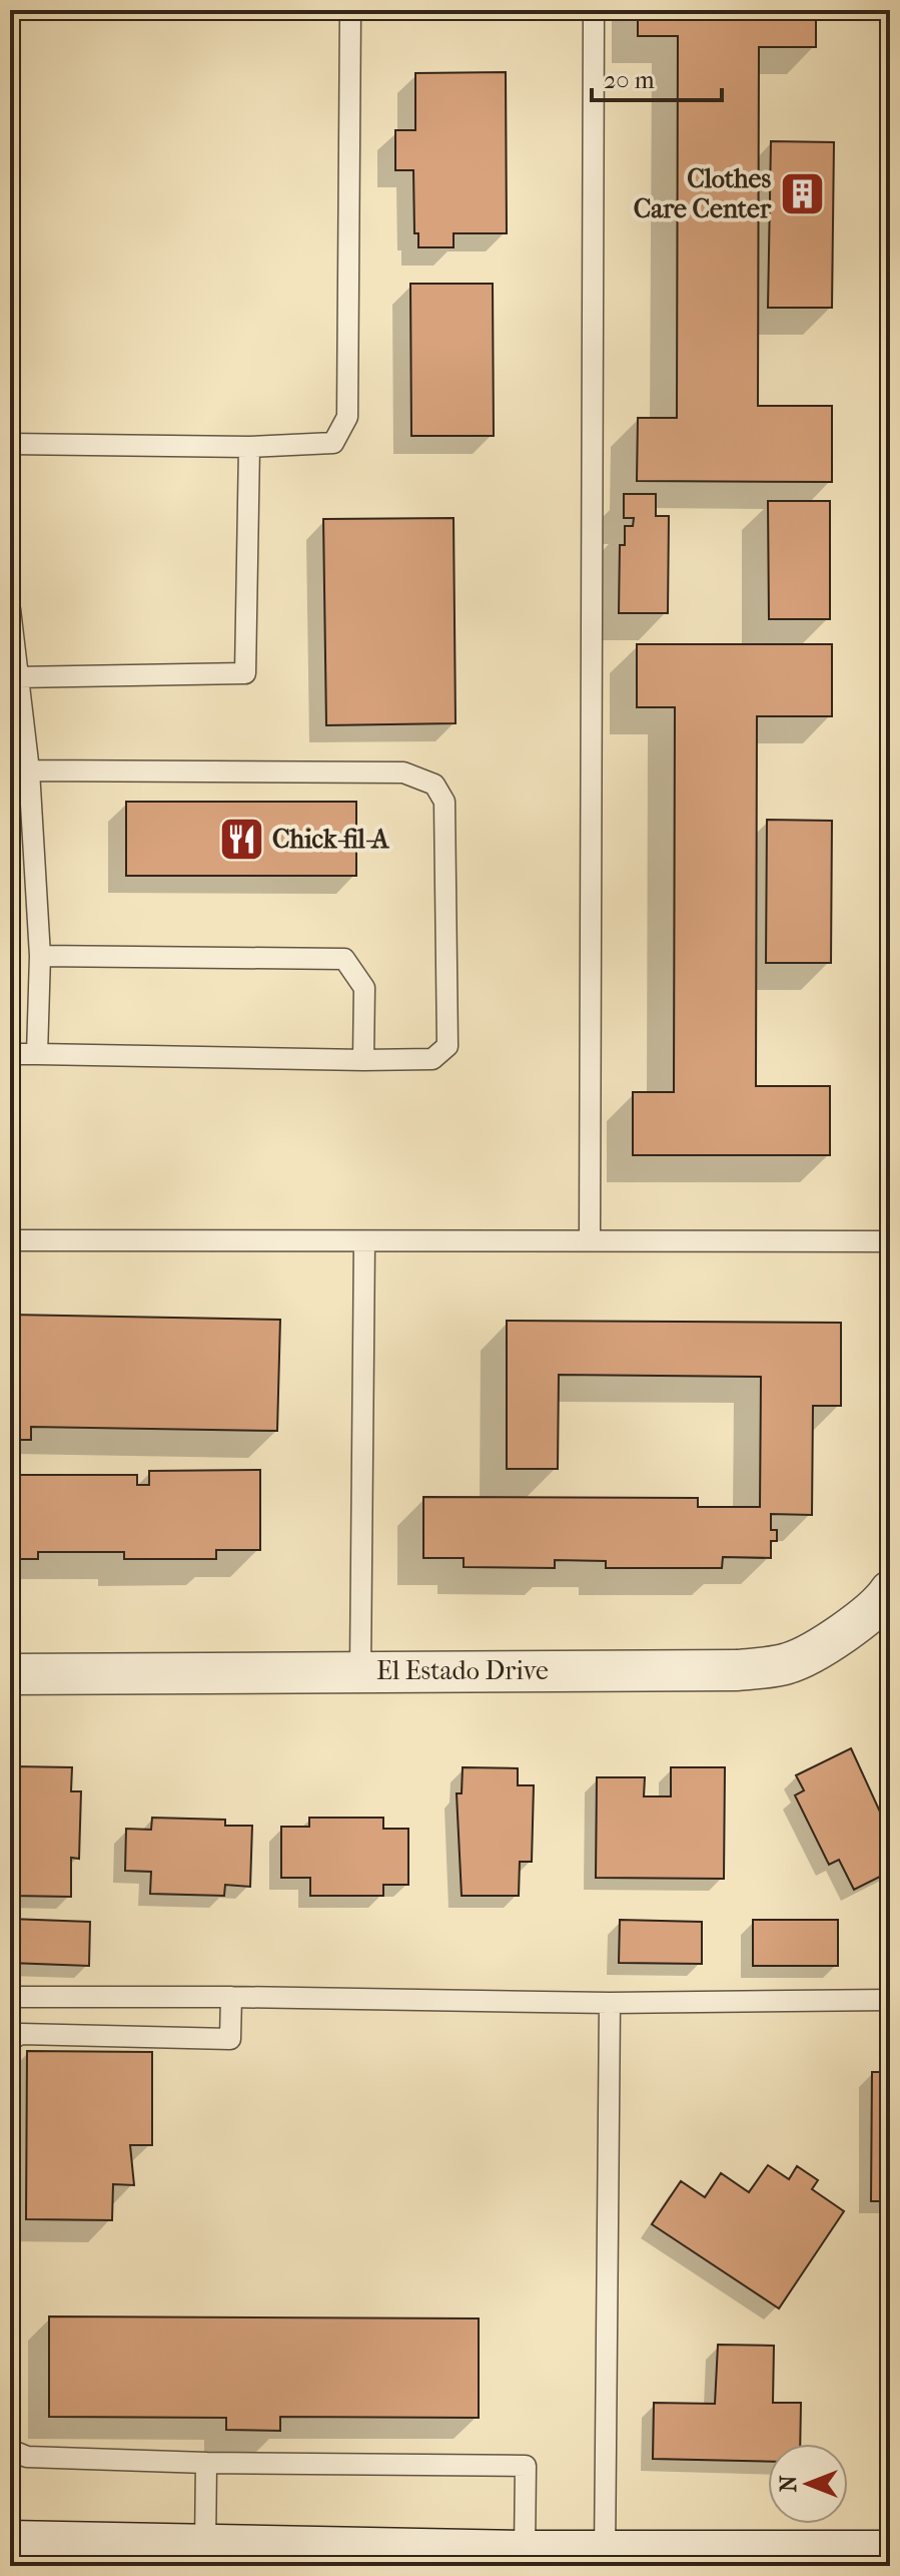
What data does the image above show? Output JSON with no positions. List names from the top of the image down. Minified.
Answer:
{"streets":{"street":["El Estado Drive"]},"places":{"building":["Clothes Care Center"],"restaurant":["Chick-fil-A"]},"scale_bar":"20 m","north":"left"}
